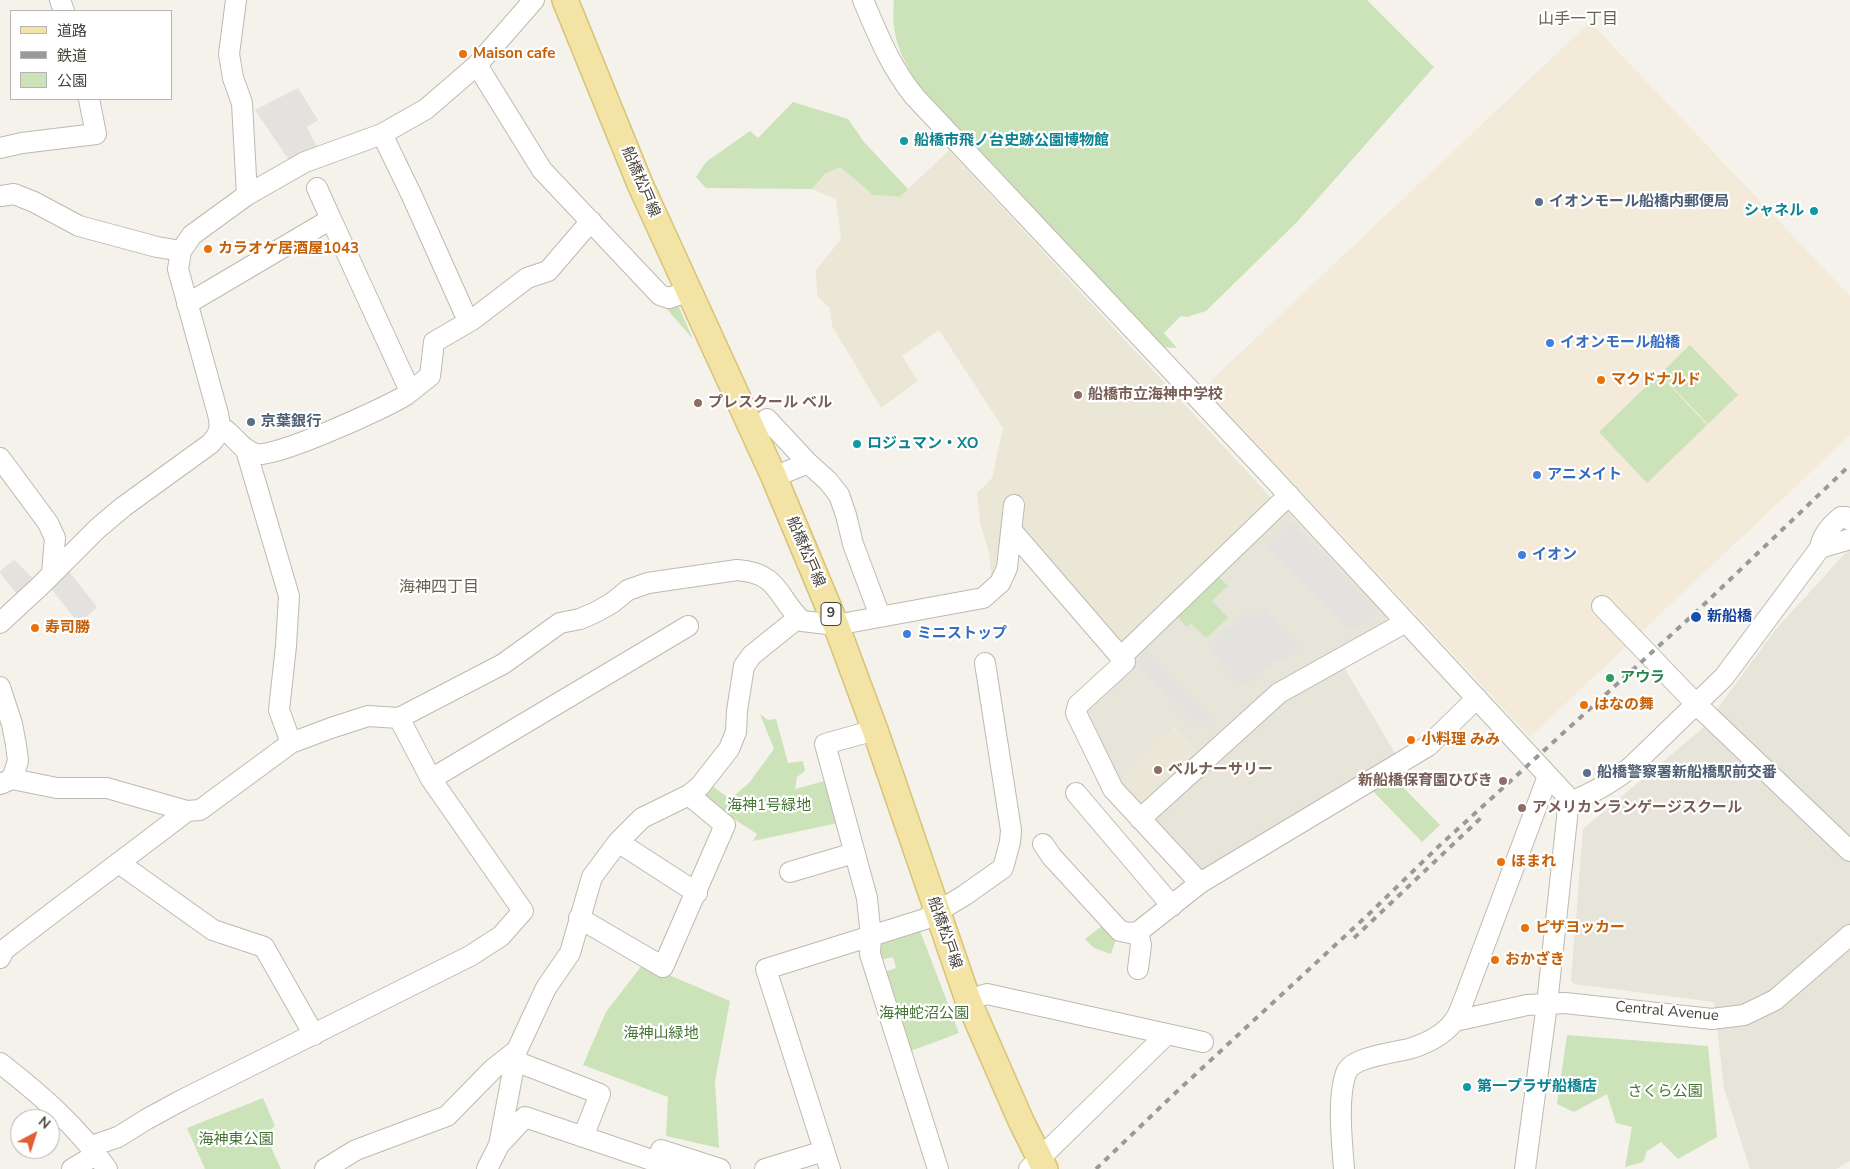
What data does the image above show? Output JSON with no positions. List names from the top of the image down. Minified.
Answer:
{"streets":{"main road":["船橋松戸線","9"],"street":["Central Avenue"]},"districts":["山手一丁目","海神四丁目"],"parks":["海神1号緑地","海神蛇沼公園","海神山緑地","さくら公園","海神東公園"],"places":["Maison cafe","船橋市飛ノ台史跡公園博物館","イオンモール船橋内郵便局","シャネル","カラオケ居酒屋1043","イオンモール船橋","マクドナルド","船橋市立海神中学校","プレスクール ベル","京葉銀行","ロジュマン・XO","アニメイト","イオン","新船橋","寿司勝","ミニストップ","アウラ","はなの舞","小料理 みみ","ベルナーサリー","船橋警察署新船橋駅前交番","新船橋保育園ひびき","アメリカンランゲージスクール","ほまれ","ピザヨッカー","おかざき","第一プラザ船橋店"],"legend":["道路","鉄道","公園"],"north":"top right"}
